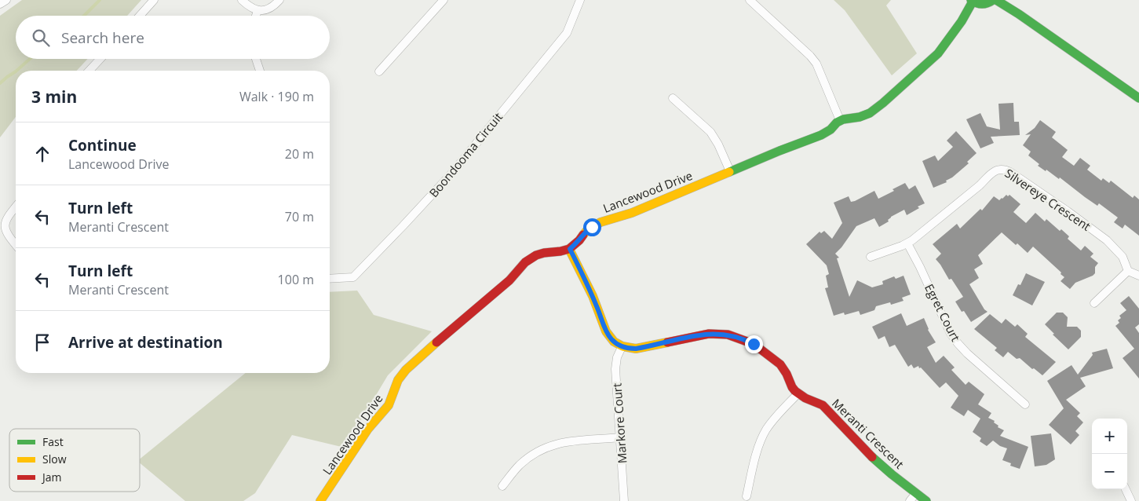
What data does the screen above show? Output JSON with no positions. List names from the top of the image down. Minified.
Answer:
{"streets":{"street":["Boondooma Circuit","Lancewood Drive","Silvereye Crescent","Egret Court","Markore Court","Meranti Crescent"]},"crossings":[["Silvereye Crescent","Egret Court"]],"legend":["Fast","Slow","Jam"],"page":{"search":"Search here","heading":["3 min","Walk · 190 m"],"list":[["Continue","Lancewood Drive","20 m"],["Turn left","Meranti Crescent","70 m"],["Turn left","Meranti Crescent","100 m"],"Arrive at destination"],"map_buttons":["+","−"]}}
